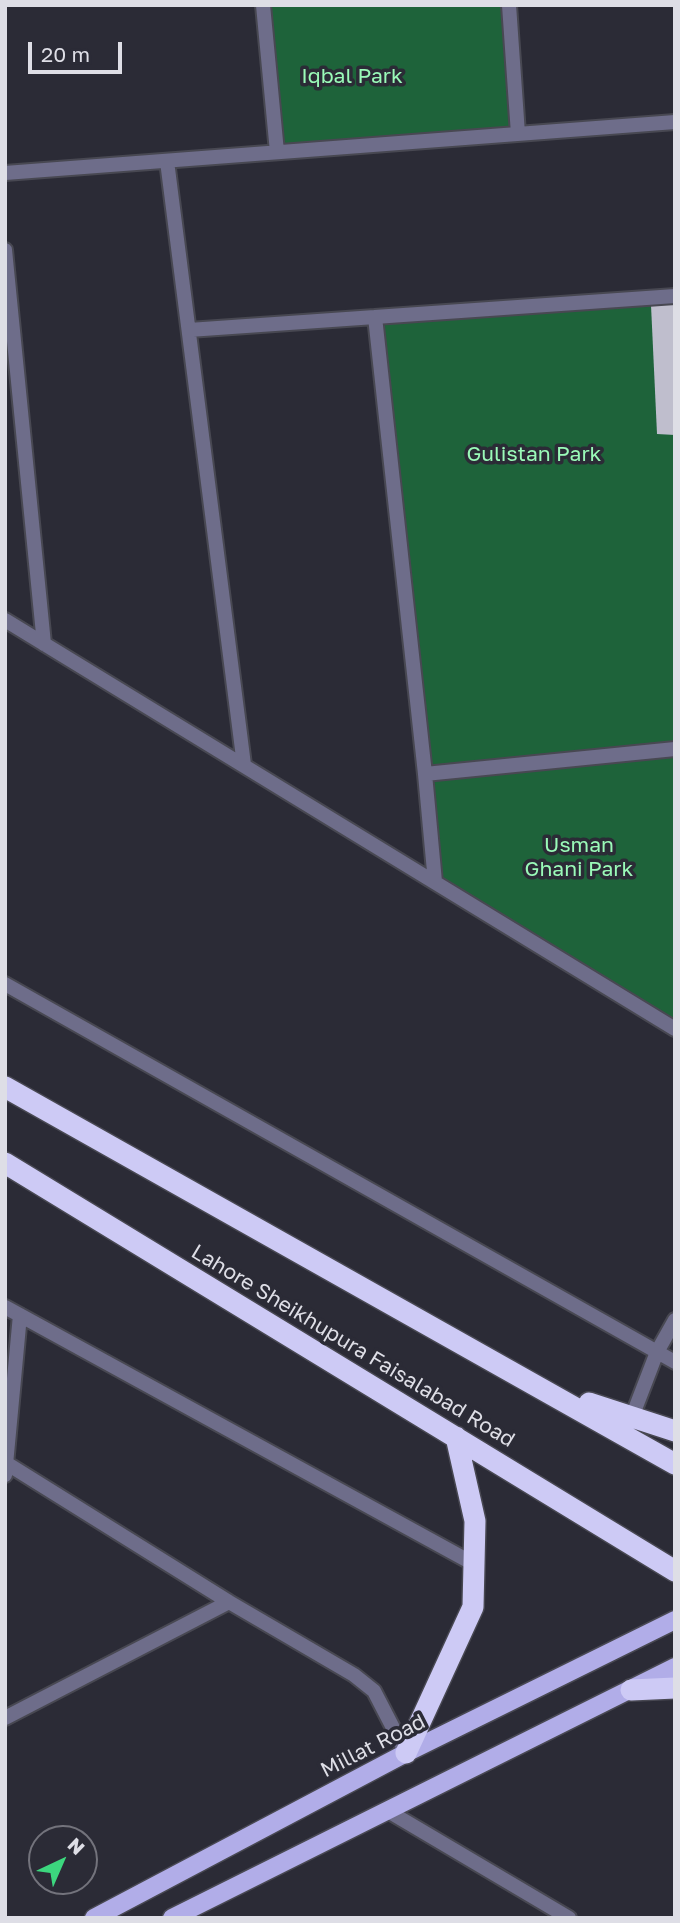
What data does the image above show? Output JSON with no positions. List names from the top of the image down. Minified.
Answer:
{"streets":{"highway":["Lahore Sheikhupura Faisalabad Road"],"main road":["Millat Road"]},"parks":["Iqbal Park","Gulistan Park","Usman Ghani Park"],"scale_bar":"20 m","north":"top right"}
